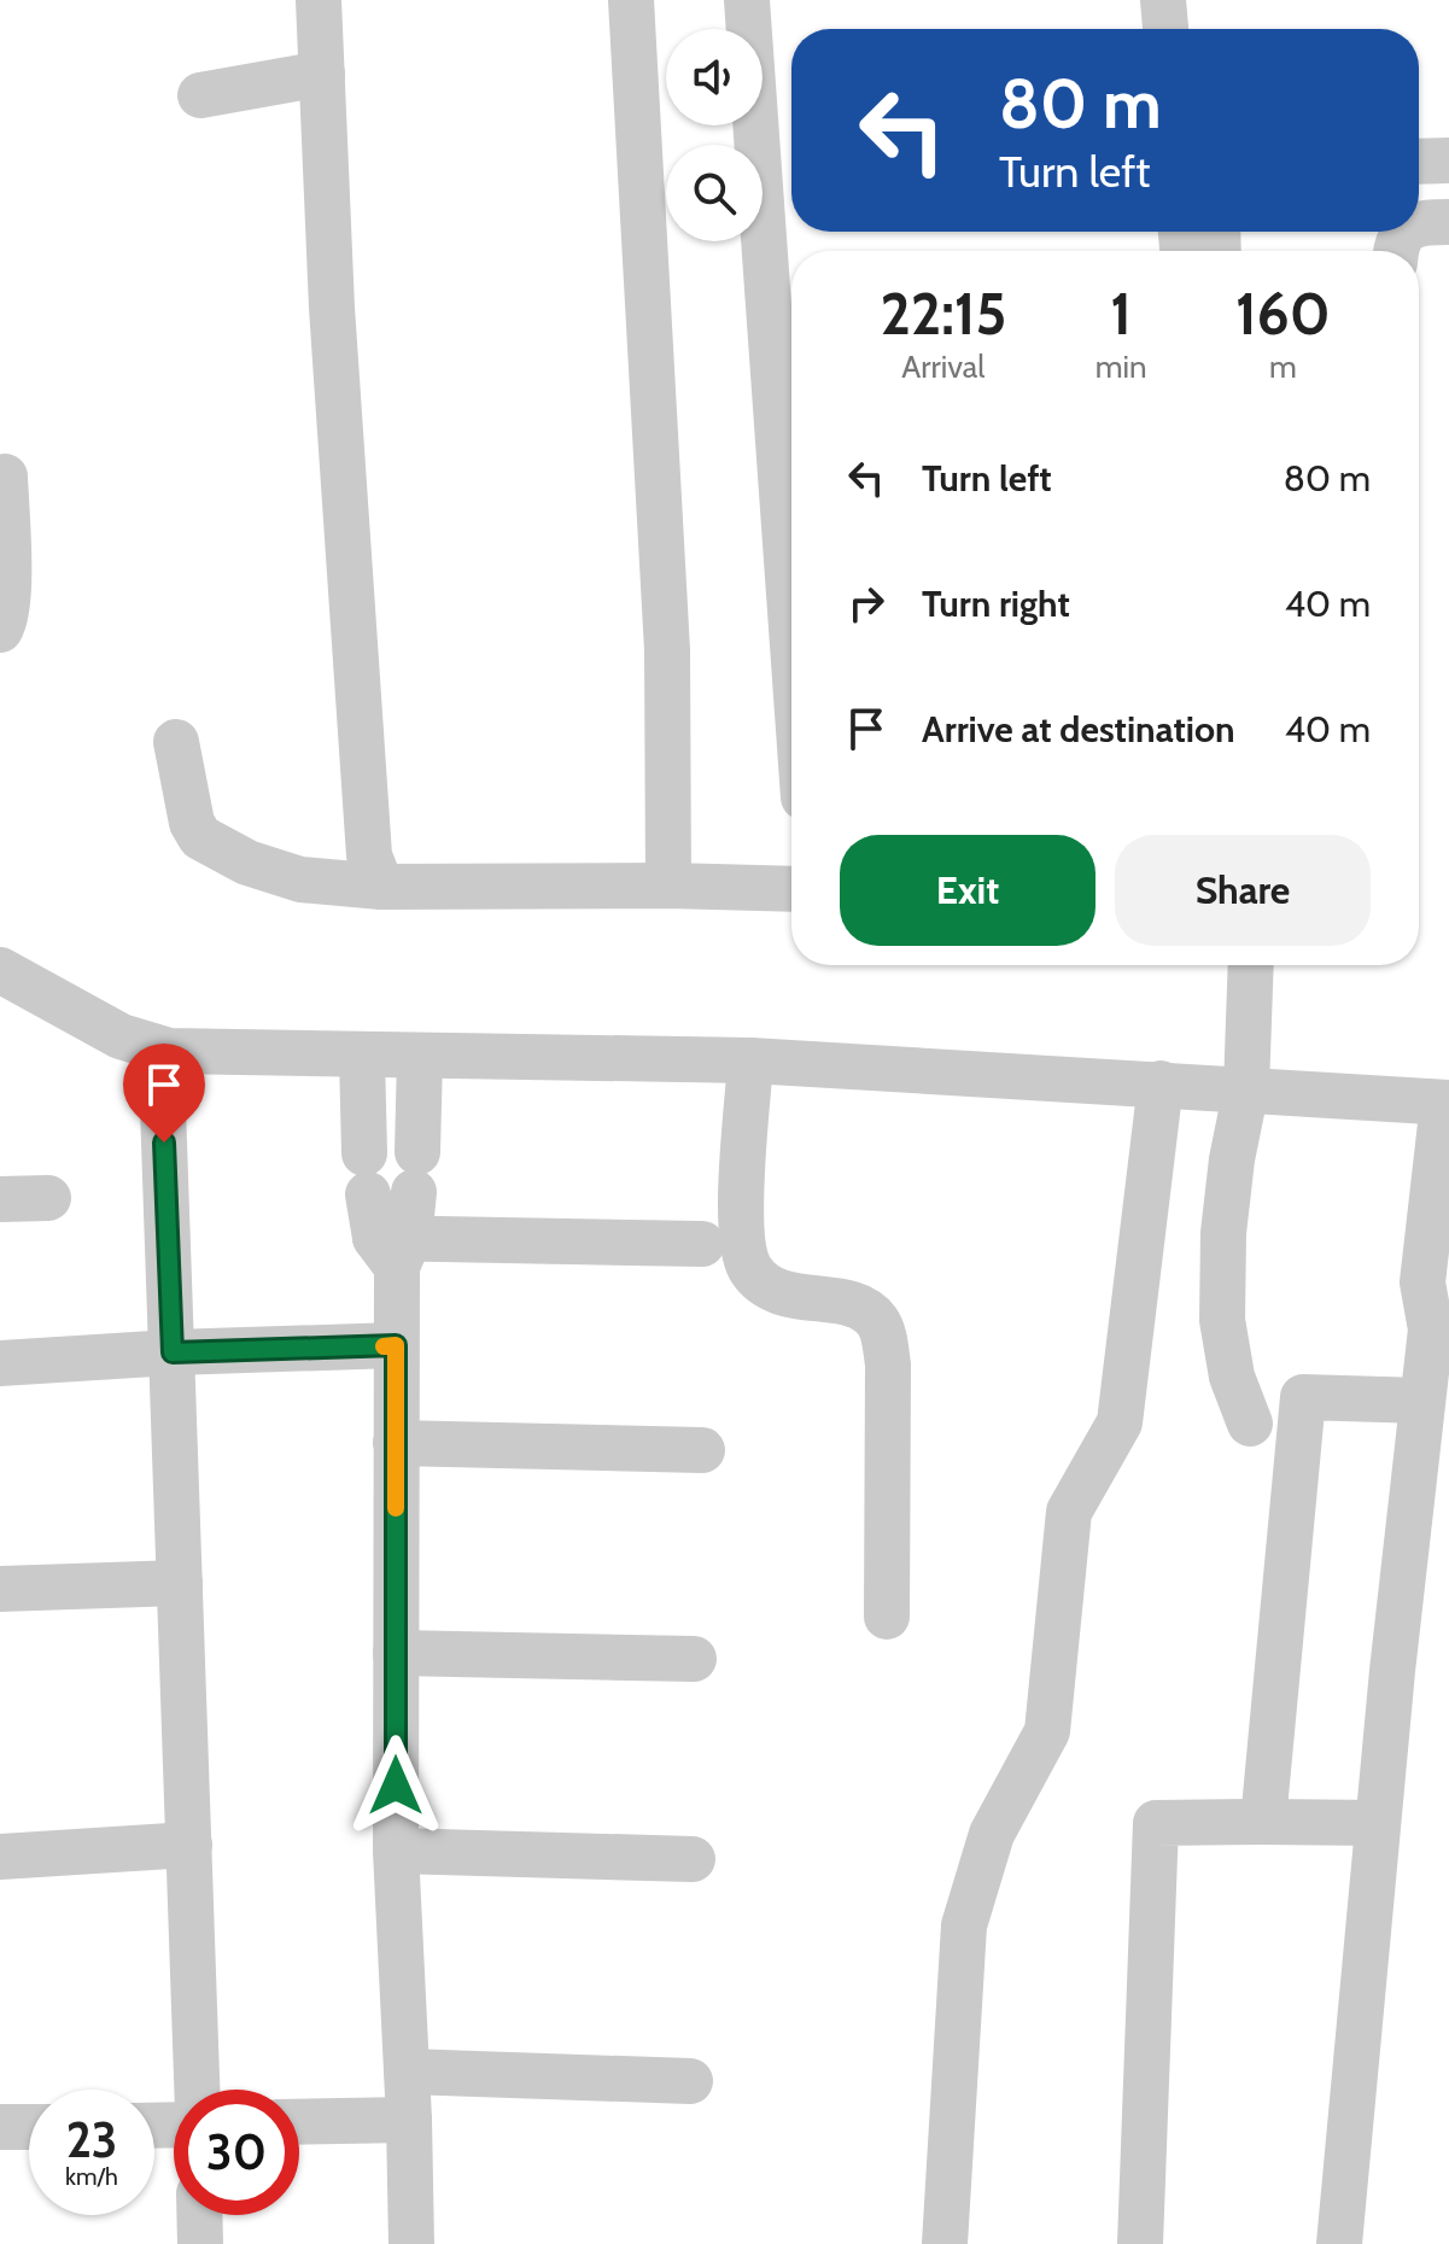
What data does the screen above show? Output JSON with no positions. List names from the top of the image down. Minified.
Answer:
{"page":{"turn":["80 m","Turn left"],"eta":["22:15","Arrival","1","min","160","m"],"list":[{"name":"Turn left","value":"80 m"},{"name":"Turn right","value":"40 m"},{"name":"Arrive at destination","value":"40 m"}],"buttons":["Exit","Share"],"speed":"23 km/h","limit":"30"}}
